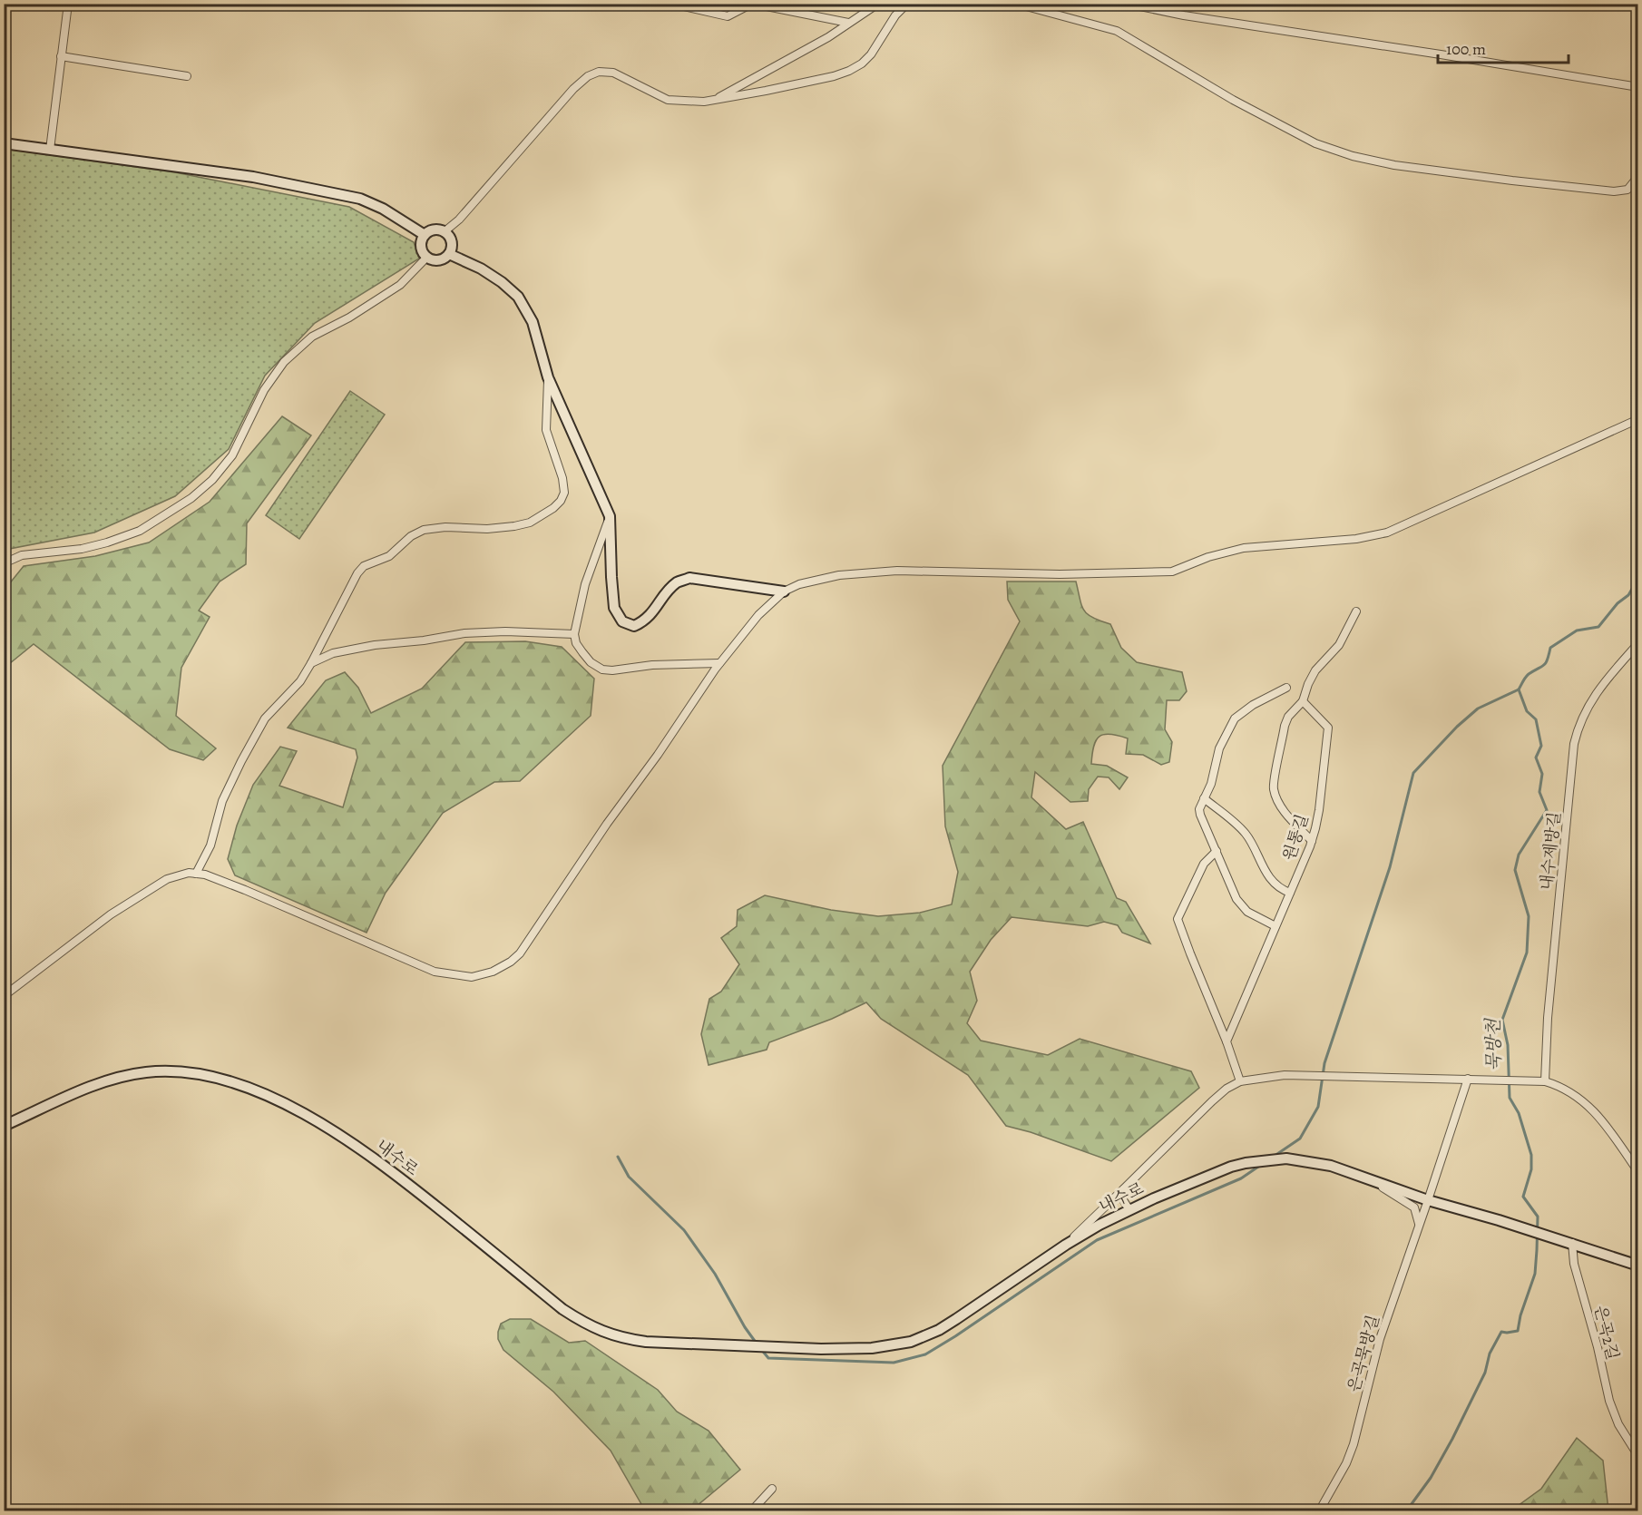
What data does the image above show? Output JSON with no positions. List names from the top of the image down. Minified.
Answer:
{"streets":{"street":["원통길","내수제방길","내수로","은곡2길","은곡묵방길"]},"crossings":[["내수로","은곡2길"],["내수로","은곡묵방길"]],"water":["묵방천"],"scale_bar":"100 m"}
